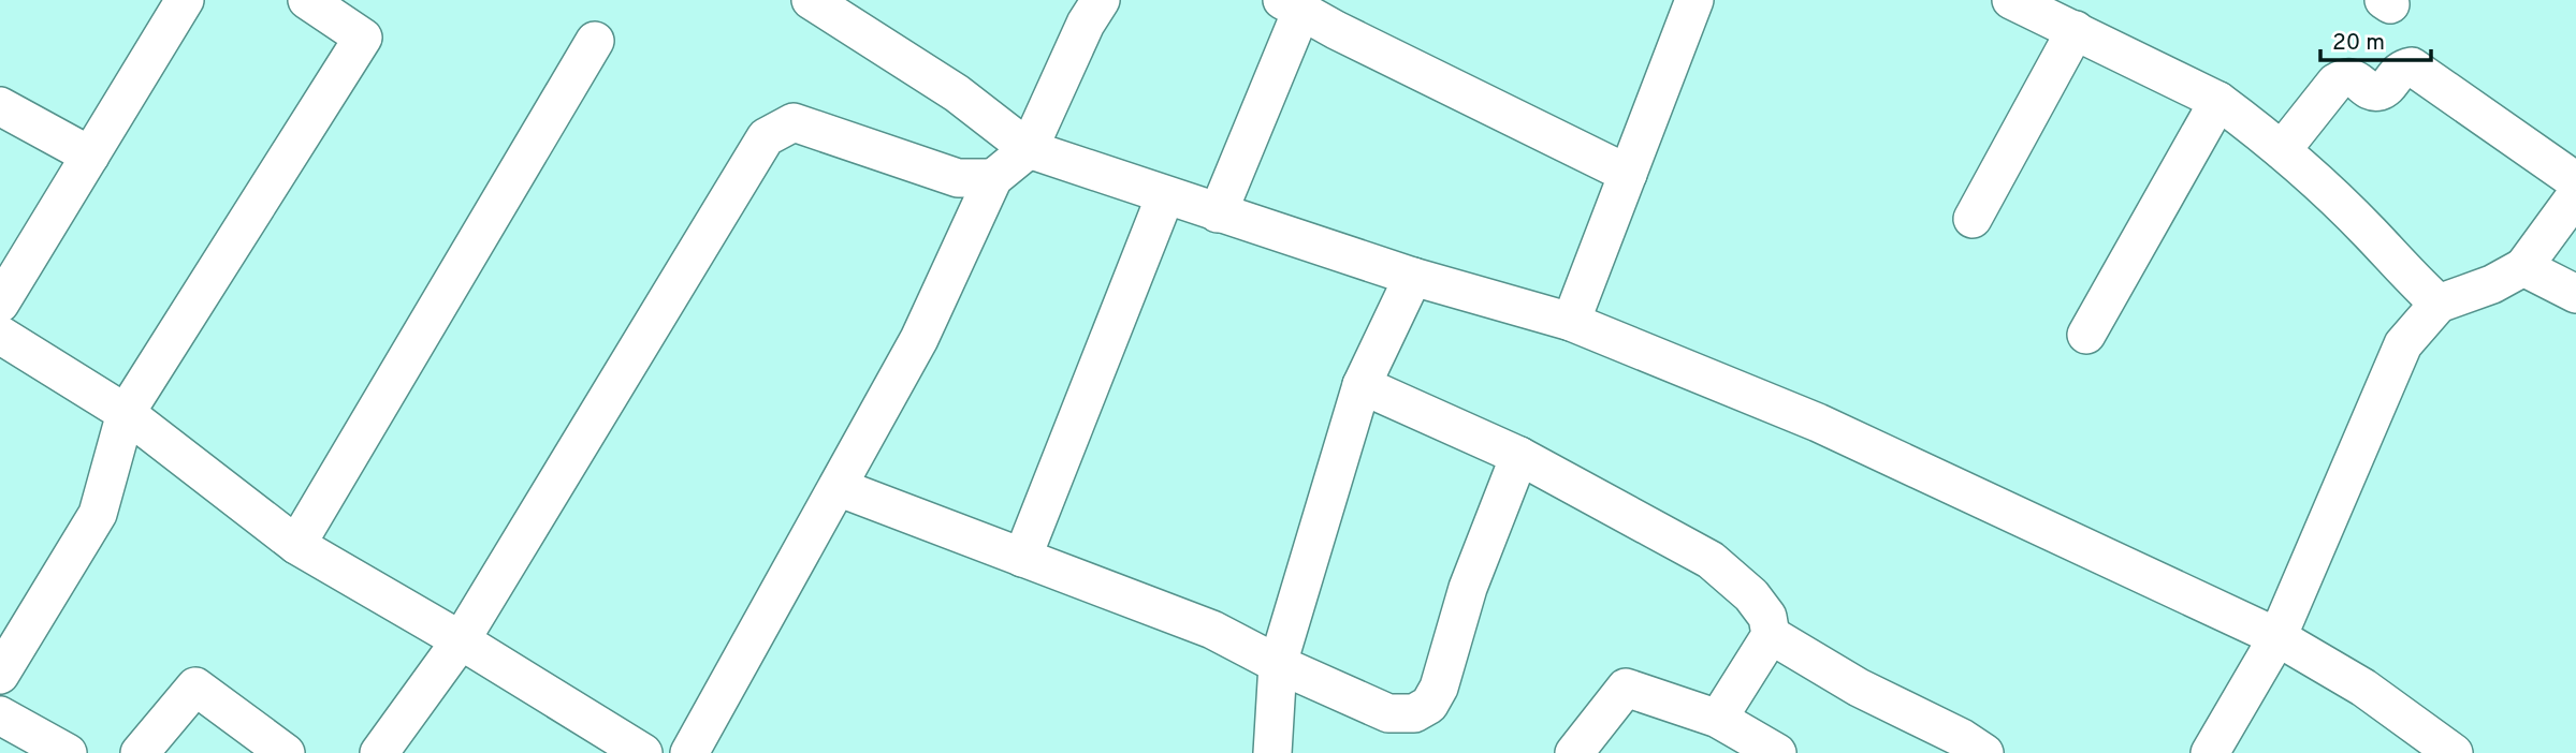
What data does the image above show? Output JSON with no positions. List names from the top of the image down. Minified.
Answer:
{"scale_bar":"20 m"}
